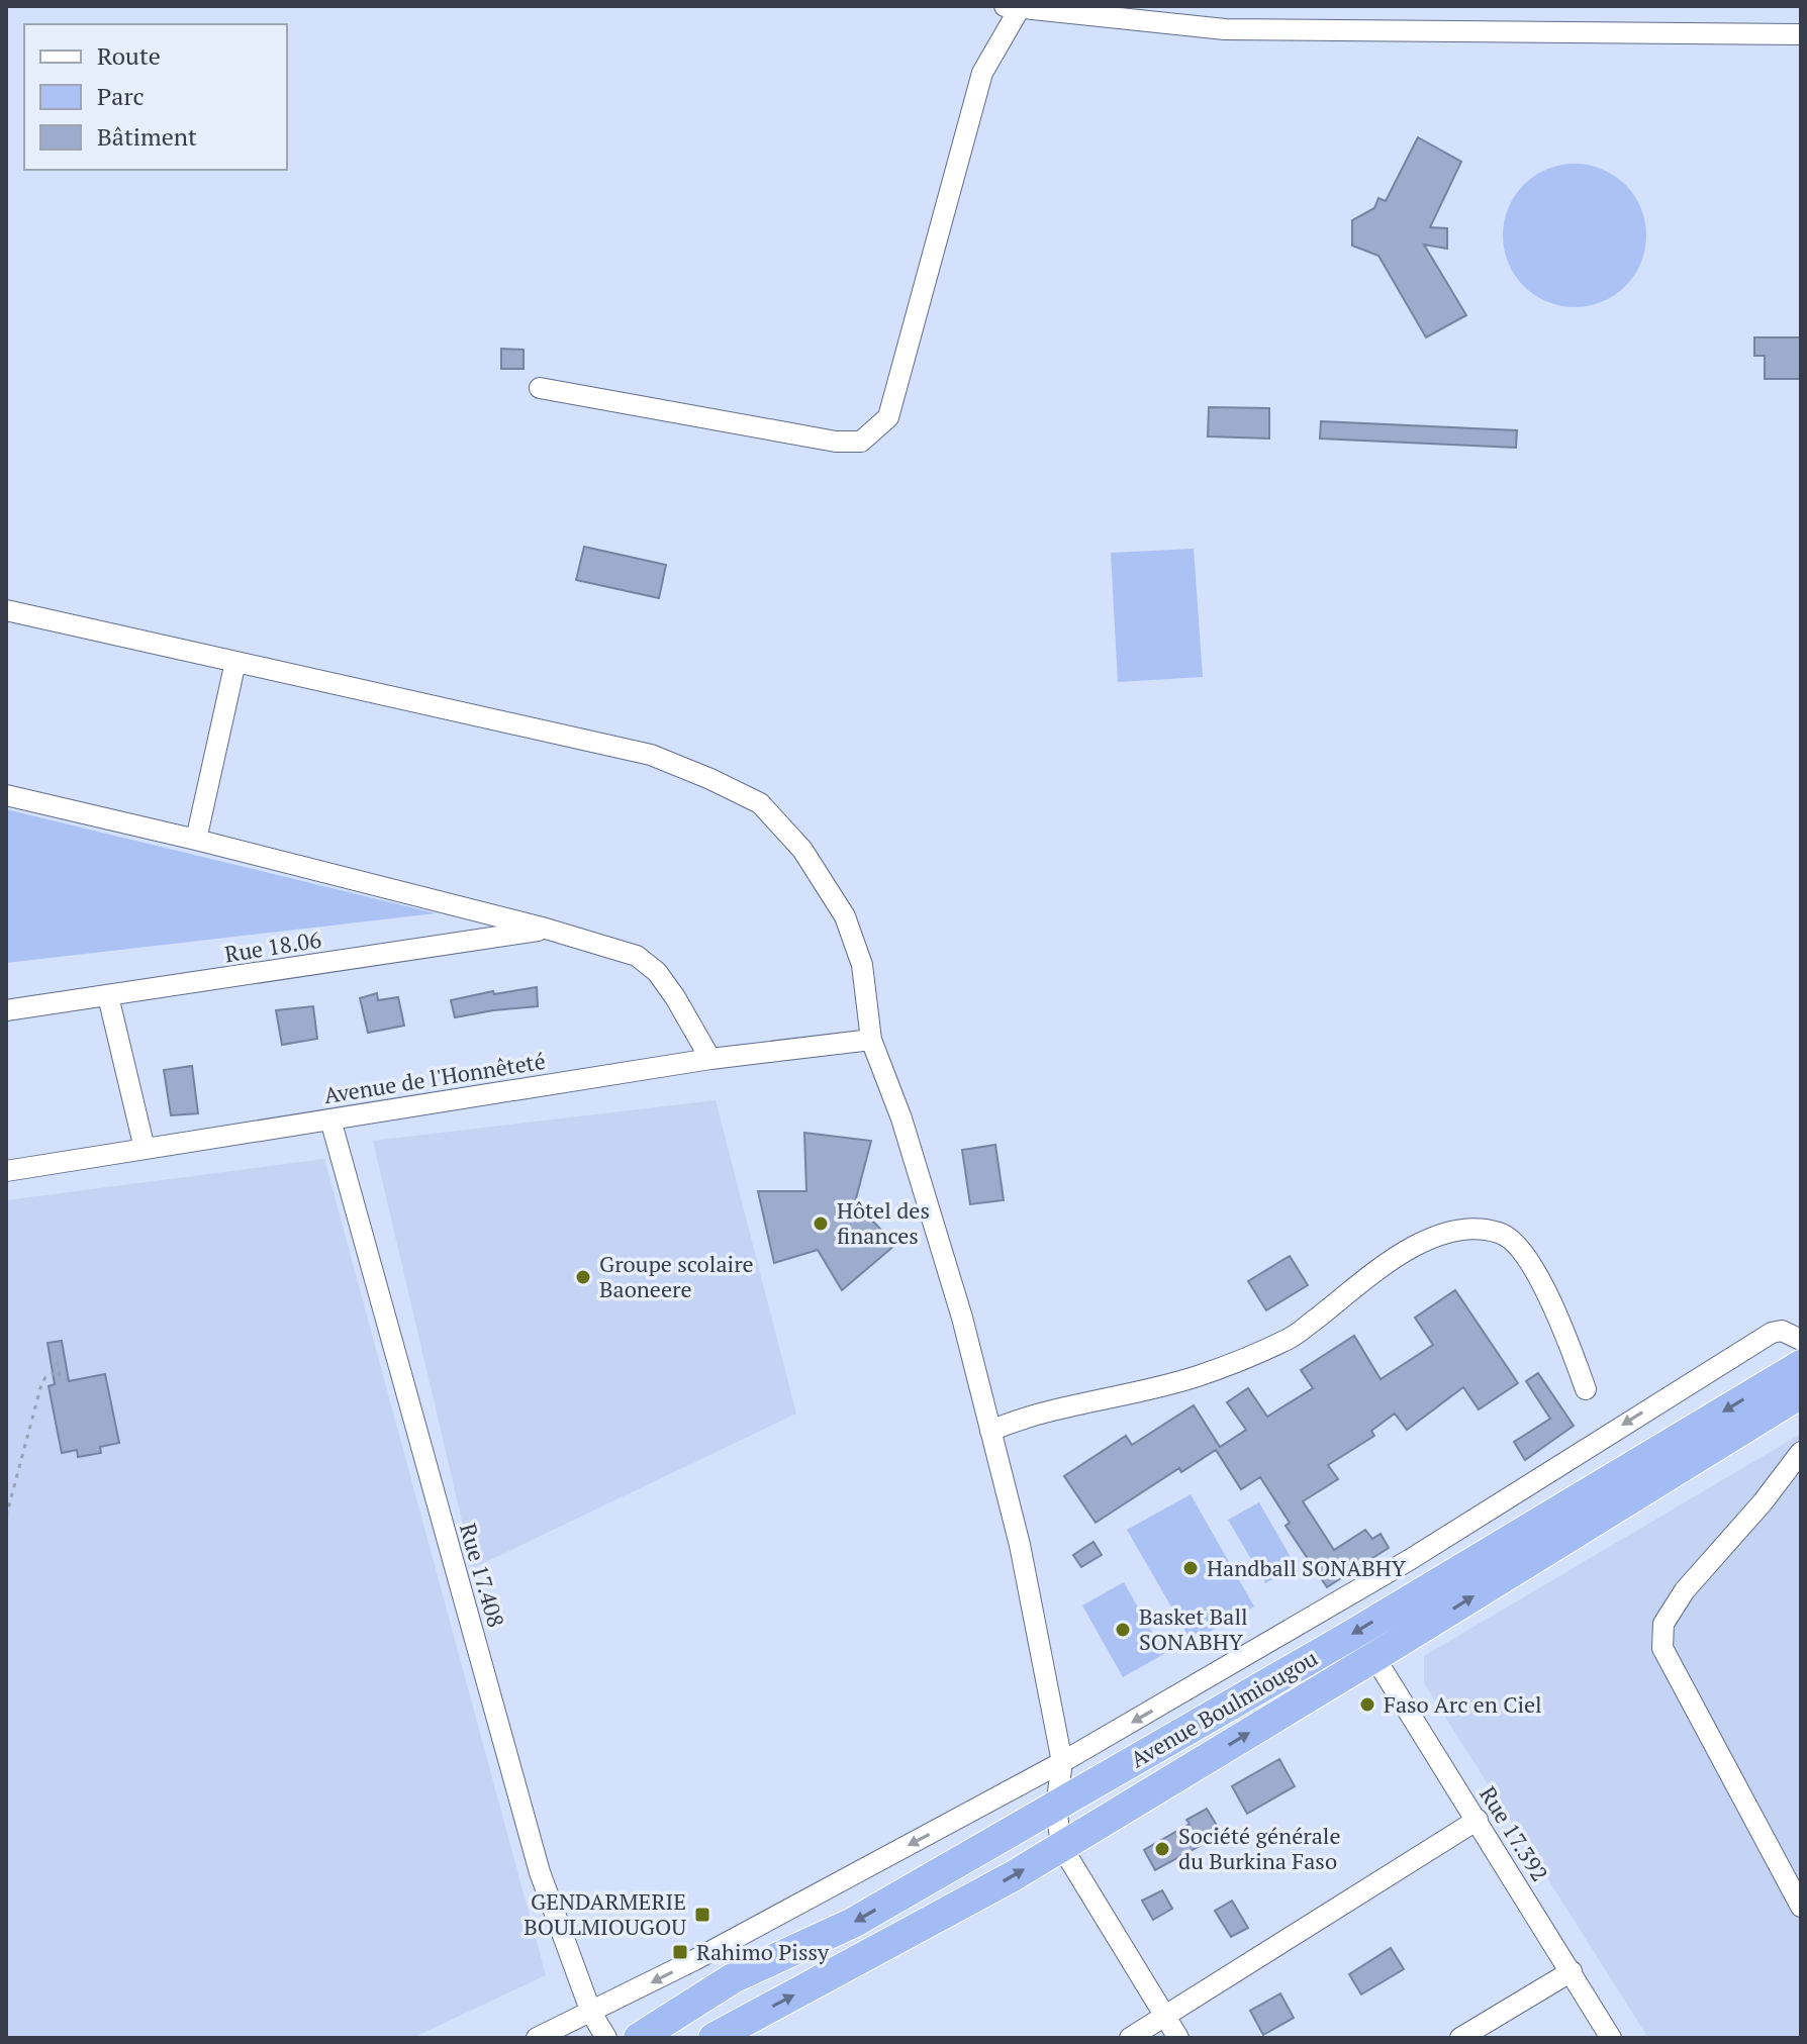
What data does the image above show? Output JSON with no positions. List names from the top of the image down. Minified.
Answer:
{"streets":{"highway":["Avenue Boulmiougou"],"street":["Rue 18.06","Avenue de l'Honnêteté","Rue 17.408","Rue 17.392"]},"crossings":[["Avenue de l'Honnêteté","Rue 17.408"],["Avenue Boulmiougou","Rue 17.392"]],"places":{"other":["Hôtel des finances","Groupe scolaire Baoneere","Handball SONABHY","Basket Ball SONABHY","Faso Arc en Ciel","Société générale du Burkina Faso"],"transit":["GENDARMERIE BOULMIOUGOU","Rahimo Pissy"]},"legend":["Route","Parc","Bâtiment"]}
